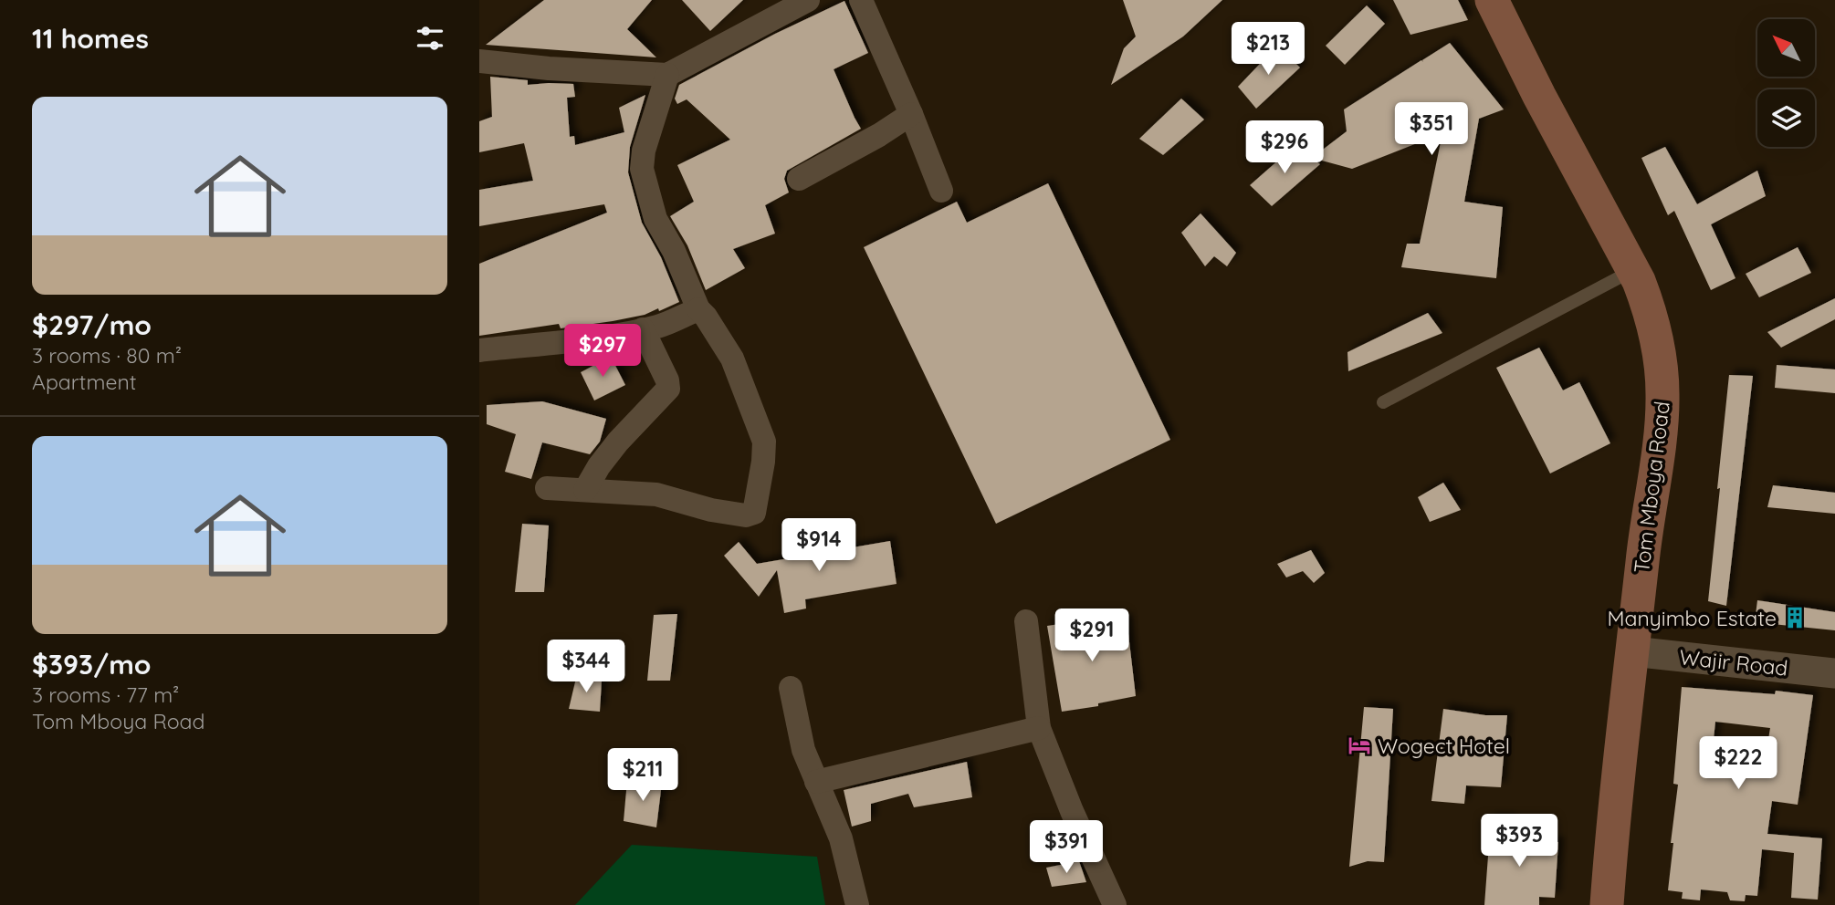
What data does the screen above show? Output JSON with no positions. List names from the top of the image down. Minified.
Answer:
{"streets":{"main road":["Tom Mboya Road"],"street":["Wajir Road"]},"crossings":[["Tom Mboya Road","Wajir Road"]],"places":{"building":["Manyimbo Estate"],"hotel":["Wogect Hotel"]},"north":"top left","page":{"heading":"11 homes","price":["$213","$351","$296","$297","$914","$291","$344","$222","$211","$393","$391"],"list":[{"name":"$297/mo","note":"3 rooms · 80 m² · Apartment"},{"name":"$393/mo","note":"3 rooms · 77 m² · Tom Mboya Road"}]}}
